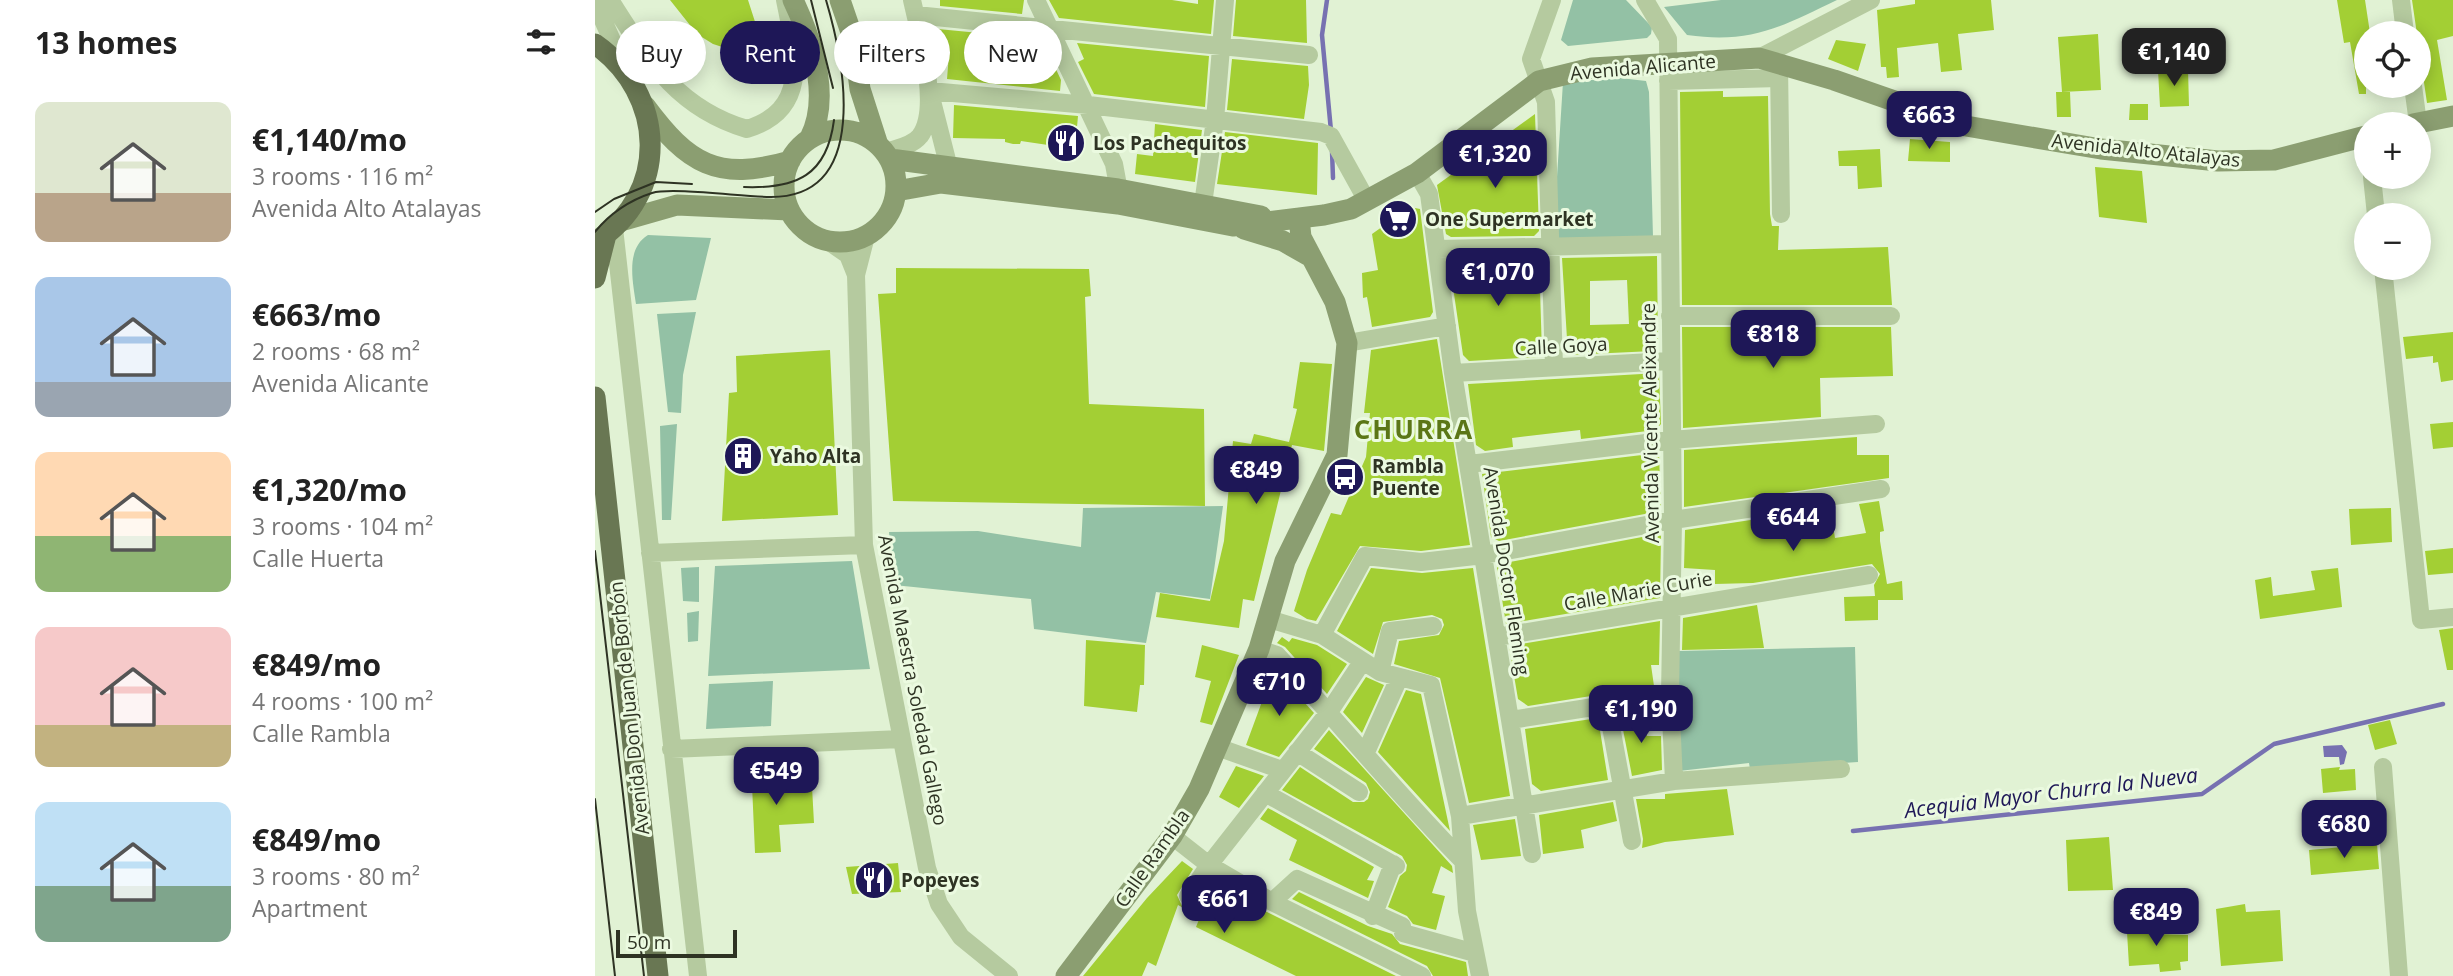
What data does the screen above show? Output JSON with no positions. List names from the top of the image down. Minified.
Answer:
{"streets":{"main road":["Avenida Alicante","Avenida Alto Atalayas","Avenida Don Juan de Borbón","Calle Rambla"],"street":["Calle Goya","Avenida Vicente Aleixandre","Avenida Doctor Fleming","Calle Marie Curie","Avenida Maestra Soledad Gallego"]},"crossings":[["Avenida Alicante","Avenida Alto Atalayas"],["Avenida Alicante","Avenida Vicente Aleixandre"],["Avenida Alicante","Avenida Doctor Fleming"],["Avenida Alicante","Calle Rambla"],["Calle Goya","Avenida Vicente Aleixandre"],["Calle Goya","Avenida Doctor Fleming"],["Avenida Vicente Aleixandre","Calle Marie Curie"],["Avenida Doctor Fleming","Calle Marie Curie"]],"districts":["CHURRA"],"water":["Acequia Mayor Churra la Nueva"],"places":{"restaurant":["Los Pachequitos","Popeyes"],"supermarket":["One Supermarket"],"building":["Yaho Alta"],"bus stop":["Rambla Puente"]},"scale_bar":"50 m","page":{"heading":"13 homes","map_buttons":["+","−"],"chip":["Buy","Rent","Filters","New"],"price":["€1,140","€663","€1,320","€1,070","€818","€849","€644","€710","€1,190","€549","€680","€661","€849"],"list":[{"name":"€1,140/mo","note":"3 rooms · 116 m² · Avenida Alto Atalayas"},{"name":"€663/mo","note":"2 rooms · 68 m² · Avenida Alicante"},{"name":"€1,320/mo","note":"3 rooms · 104 m² · Calle Huerta"},{"name":"€849/mo","note":"4 rooms · 100 m² · Calle Rambla"},{"name":"€849/mo","note":"3 rooms · 80 m² · Apartment"}],"scale":"50 m"}}
